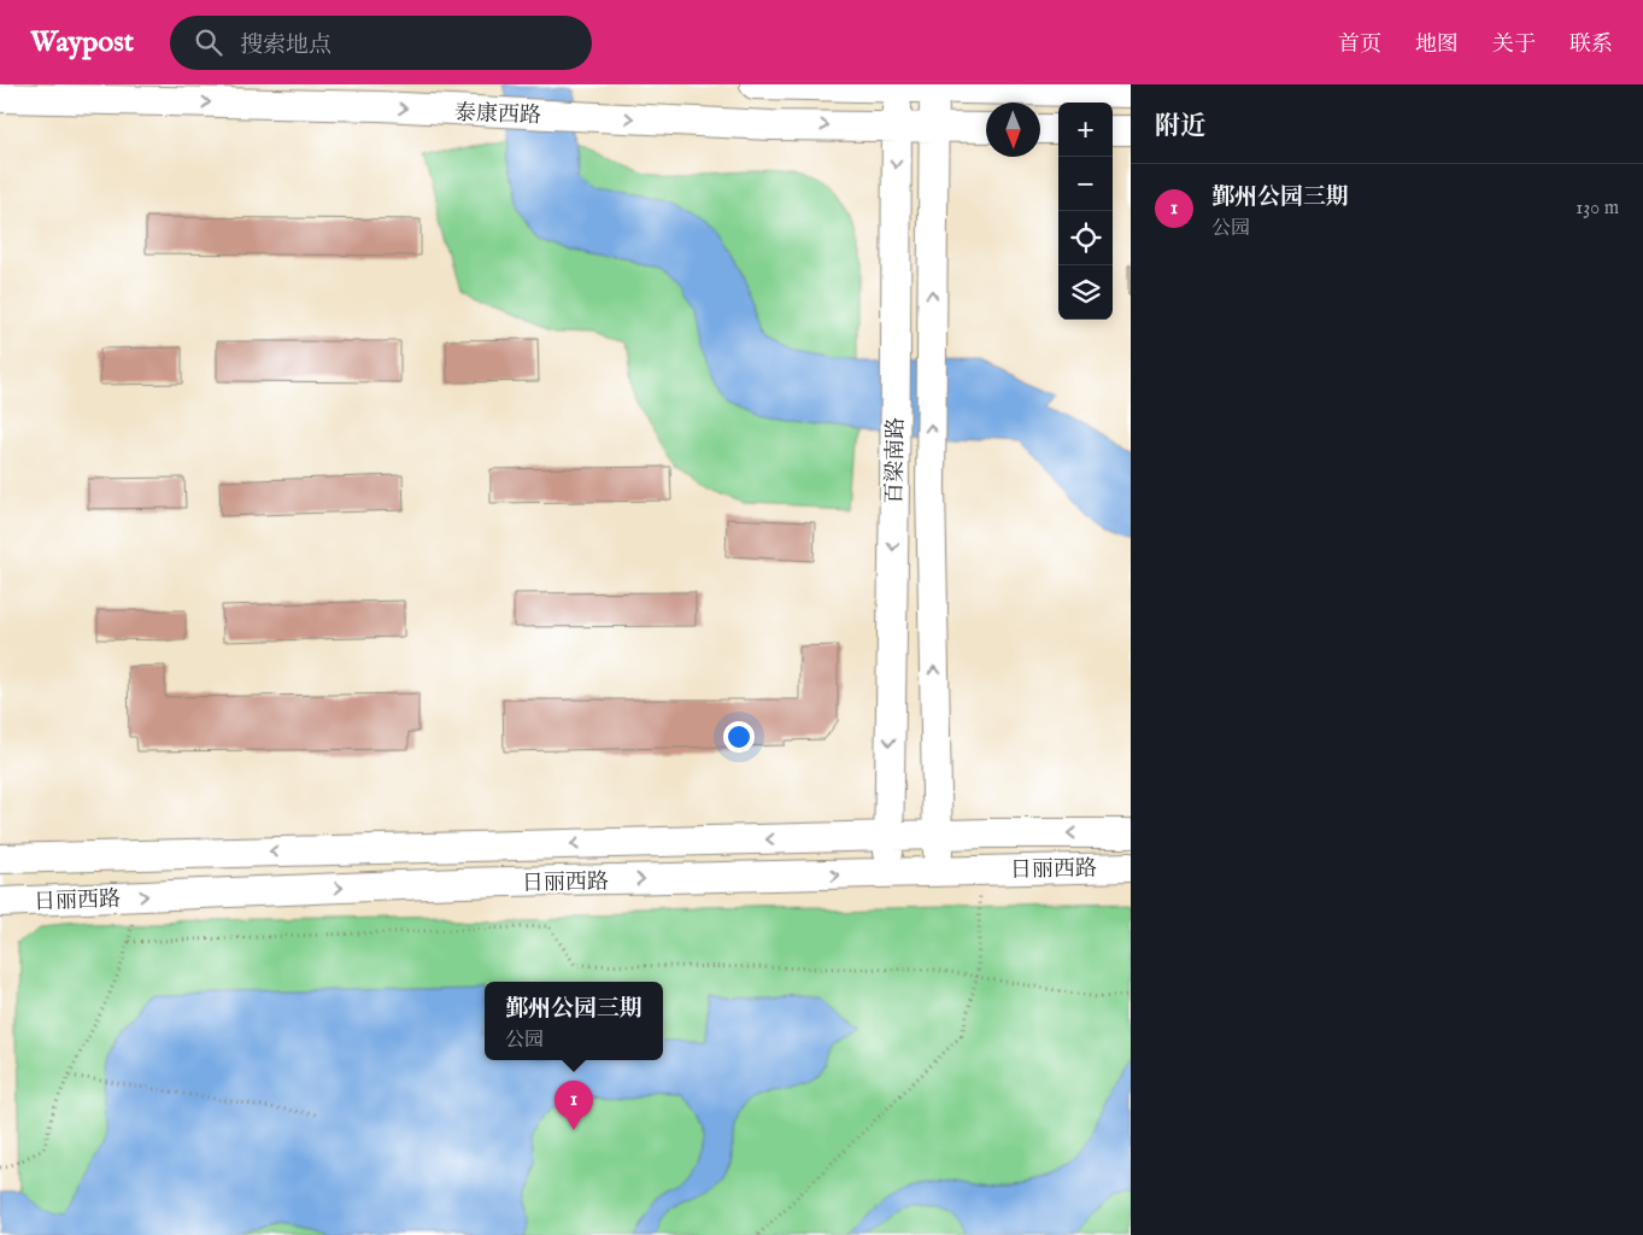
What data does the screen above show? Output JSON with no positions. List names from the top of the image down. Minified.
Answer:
{"streets":{"main road":["泰康西路","百梁南路","日丽西路"]},"crossings":[["泰康西路","百梁南路"],["百梁南路","日丽西路"]],"one_way":["泰康西路"],"north":"bottom","page":{"header":"Waypost","search":"搜索地点","nav":["首页","地图","关于","联系"],"heading":"附近","map_buttons":["+","−"],"list":[{"mark":"1","name":"鄞州公园三期","note":"公园","value":"130 m"}],"popup":["鄞州公园三期","公园"],"pins":"1"}}
